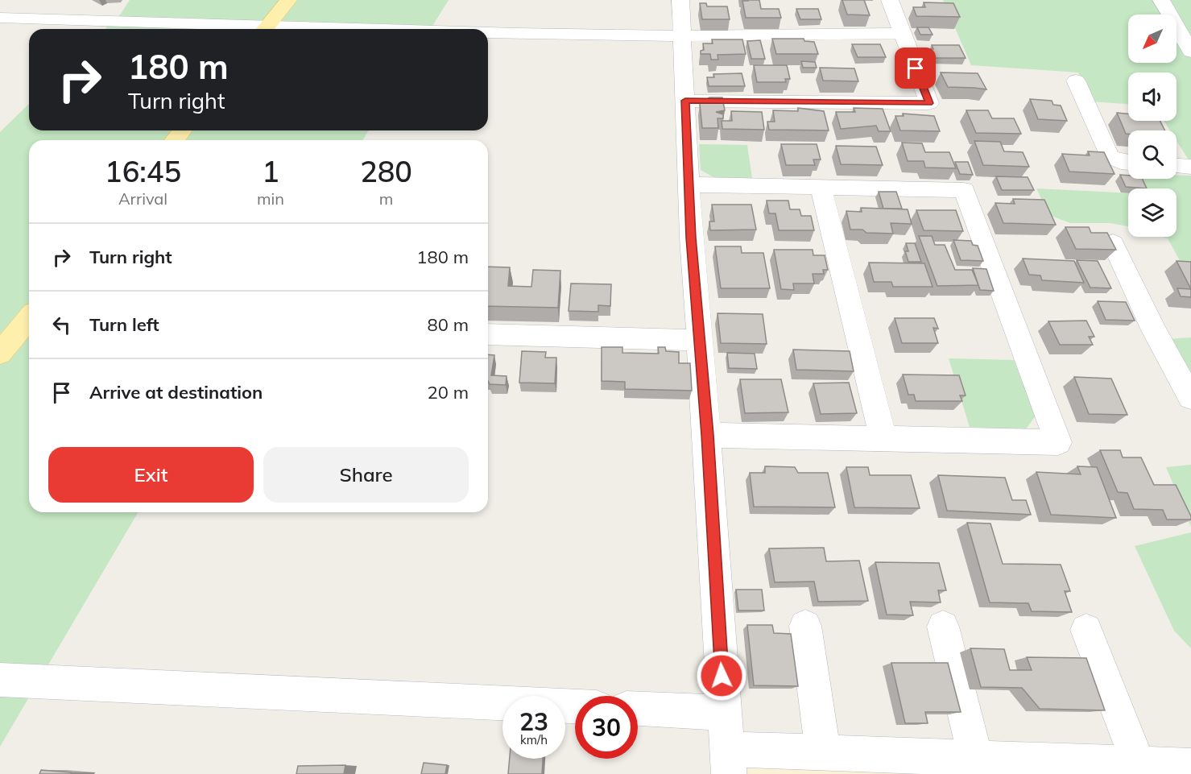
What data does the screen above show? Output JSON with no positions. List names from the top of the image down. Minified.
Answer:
{"north":"bottom left","page":{"turn":["180 m","Turn right"],"eta":["16:45","Arrival","1","min","280","m"],"list":[{"name":"Turn right","value":"180 m"},{"name":"Turn left","value":"80 m"},{"name":"Arrive at destination","value":"20 m"}],"buttons":["Exit","Share"],"speed":"23 km/h","limit":"30"}}
